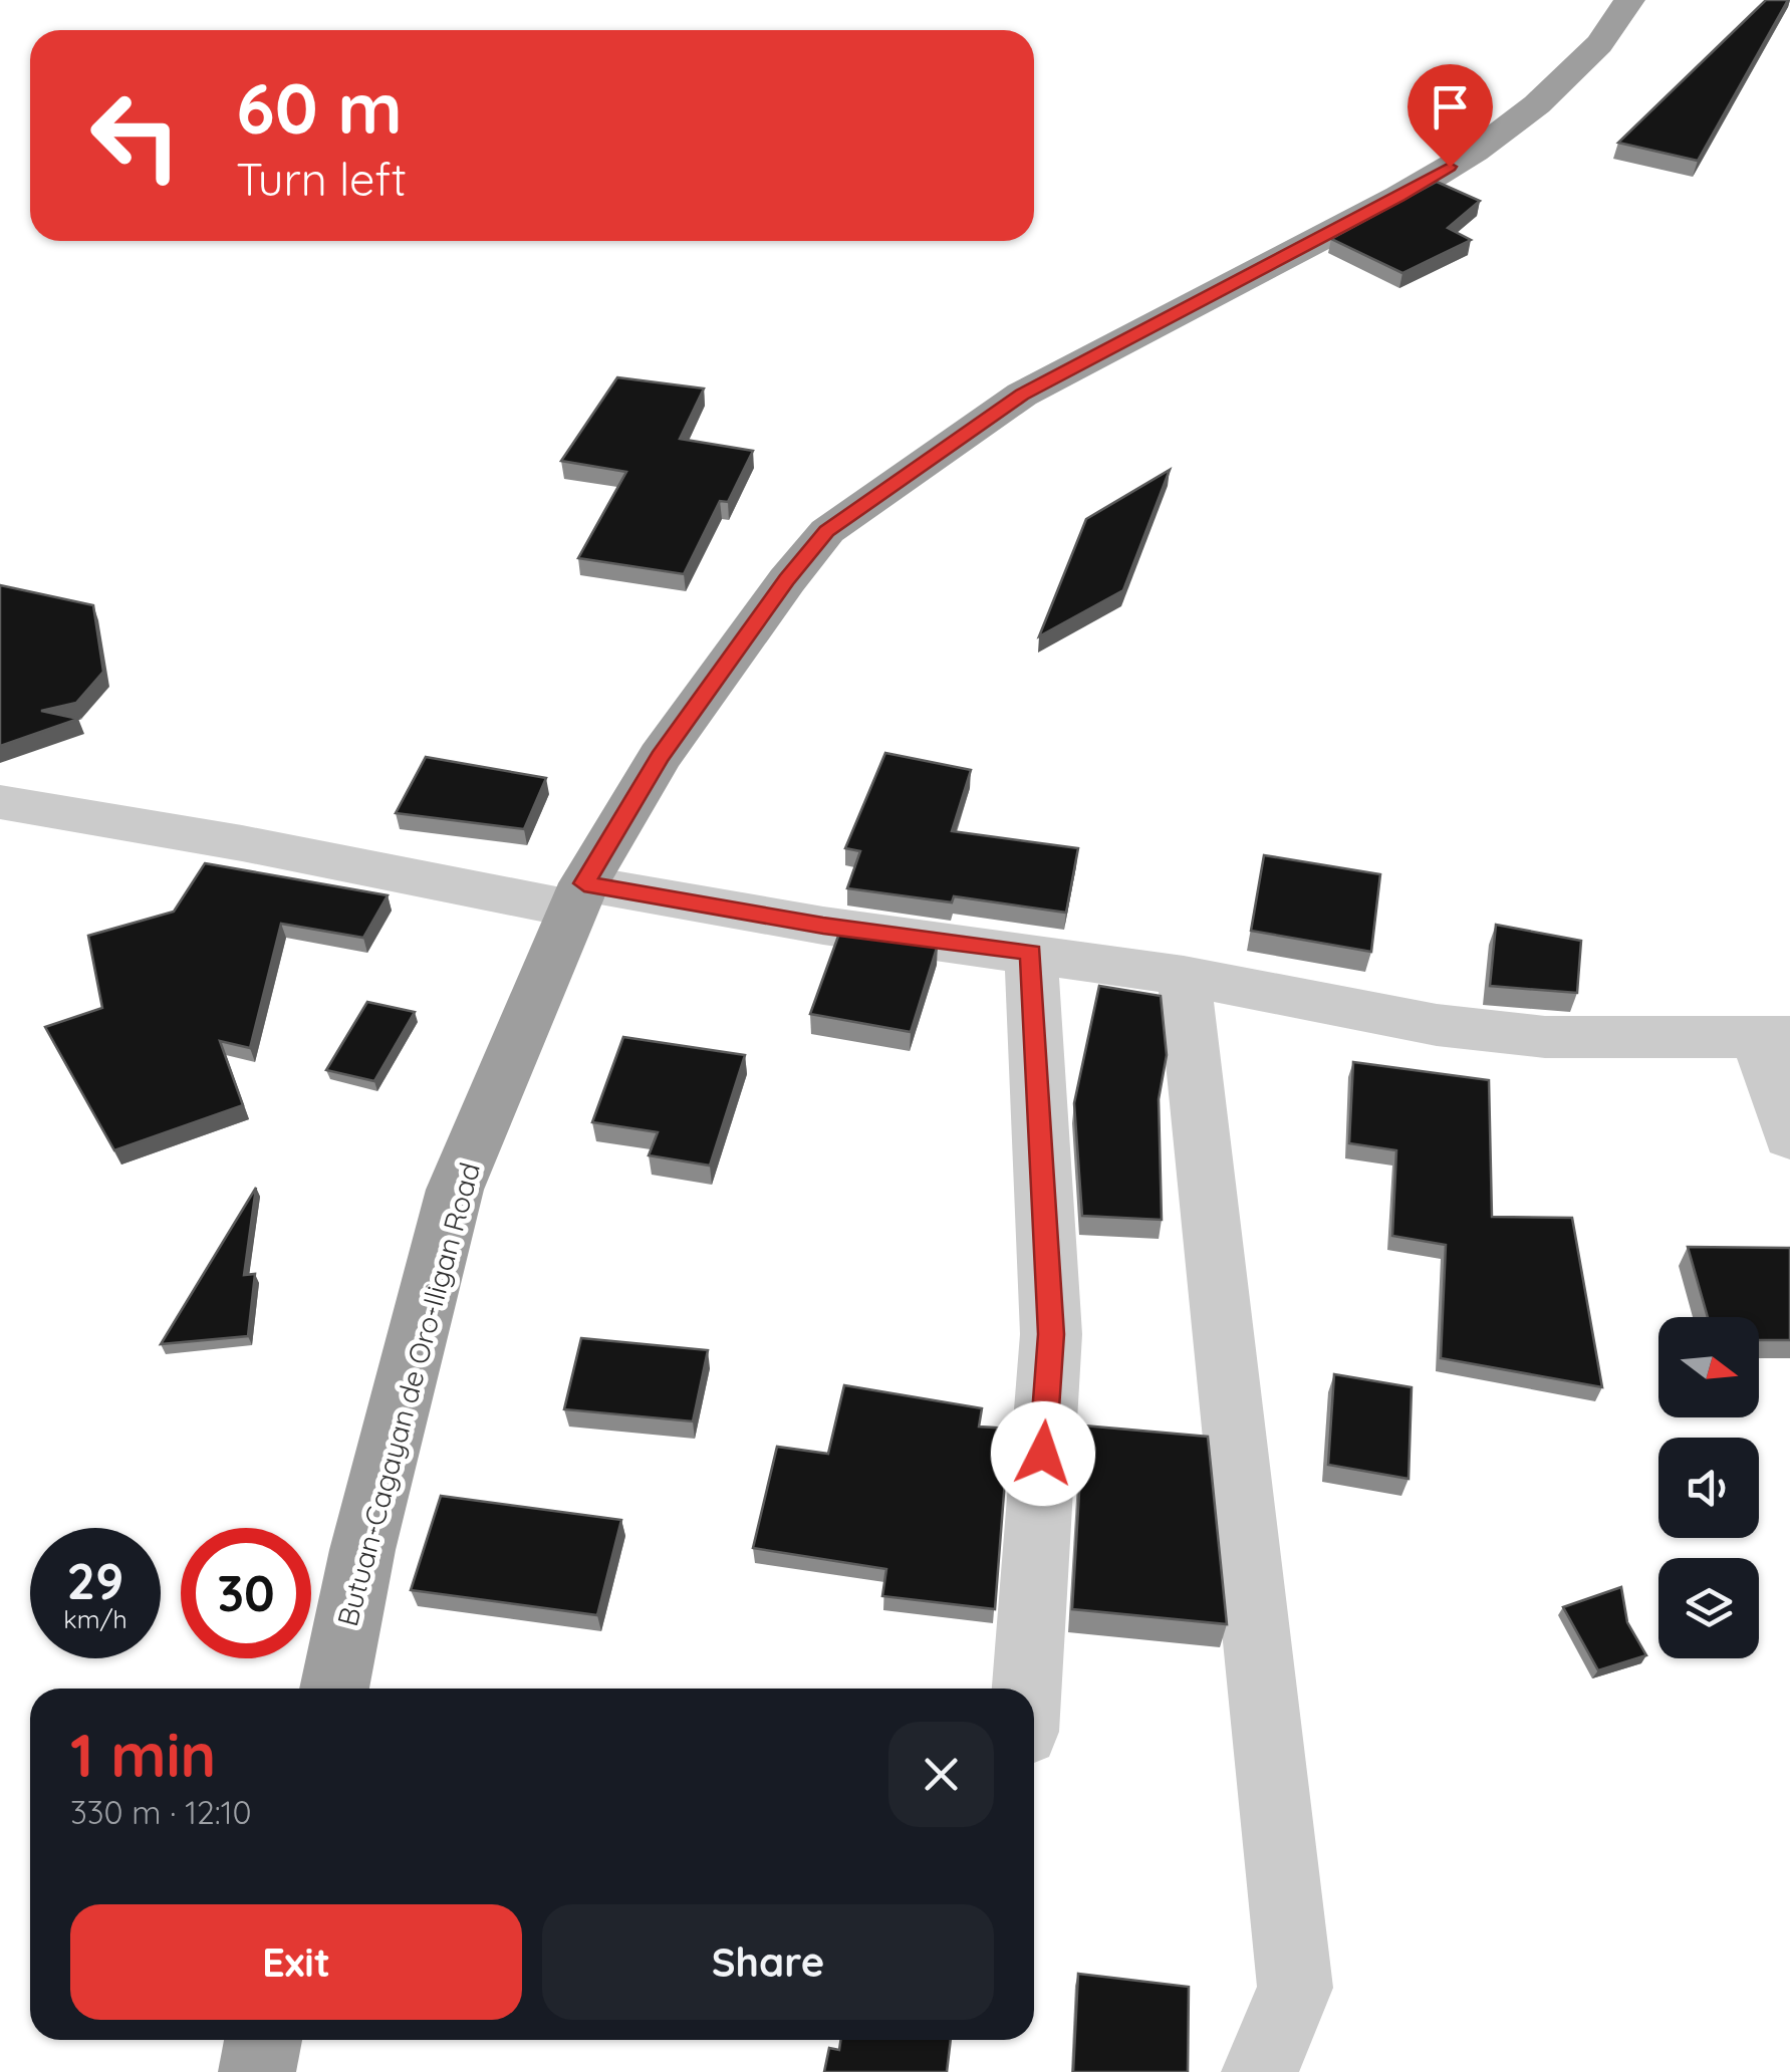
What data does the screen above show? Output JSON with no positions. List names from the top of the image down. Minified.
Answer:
{"streets":{"highway":["Butuan-Cagayan de Oro-Iligan Road"]},"north":"right","page":{"turn":["60 m","Turn left"],"speed":"29 km/h","limit":"30","heading":["1 min","330 m · 12:10"],"buttons":["Exit","Share"]}}
